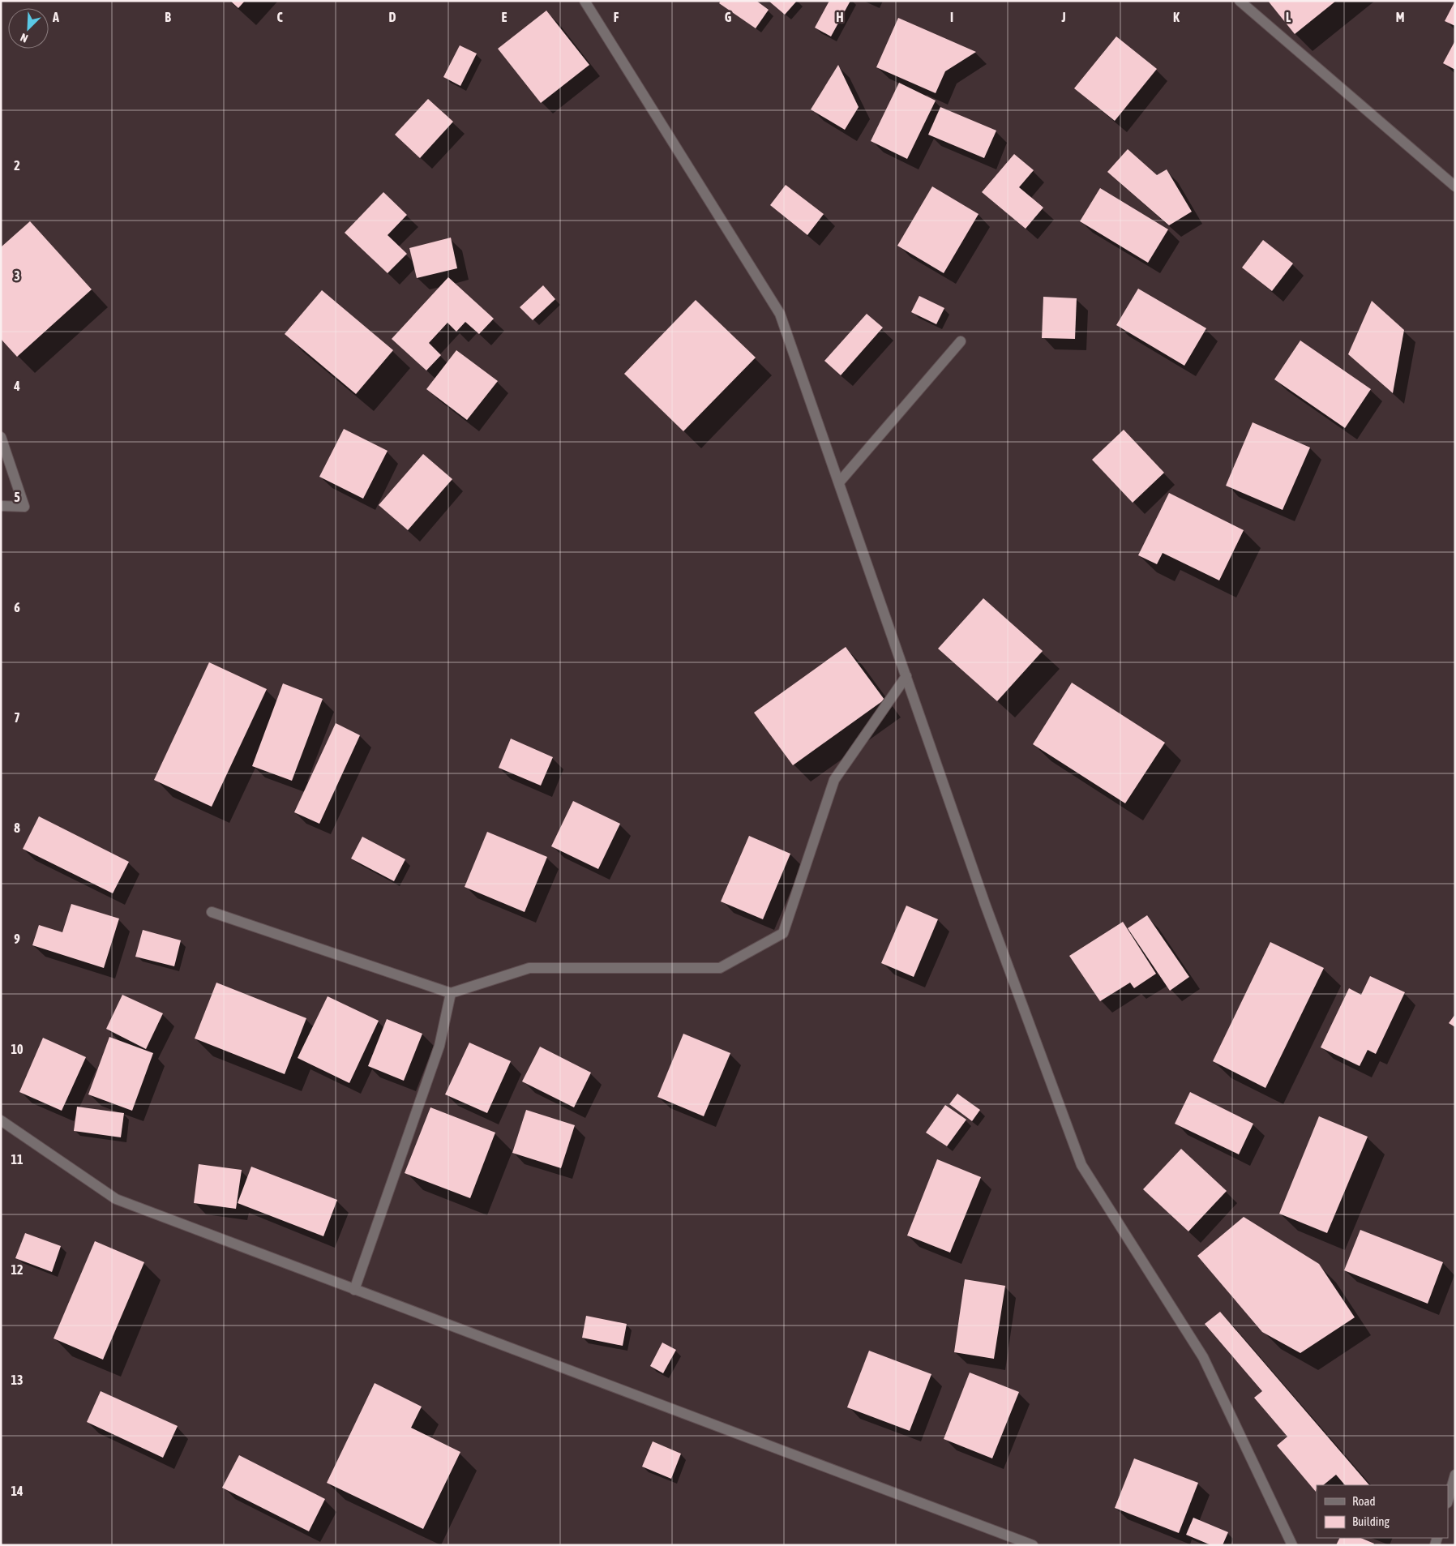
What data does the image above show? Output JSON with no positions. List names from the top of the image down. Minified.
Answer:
{"legend":["Road","Building"],"north":"bottom left","grid":{"columns":["A","B","C","D","E","F","G","H","I","J","K","L","M"],"rows":["2","3","4","5","6","7","8","9","10","11","12","13","14"]}}
